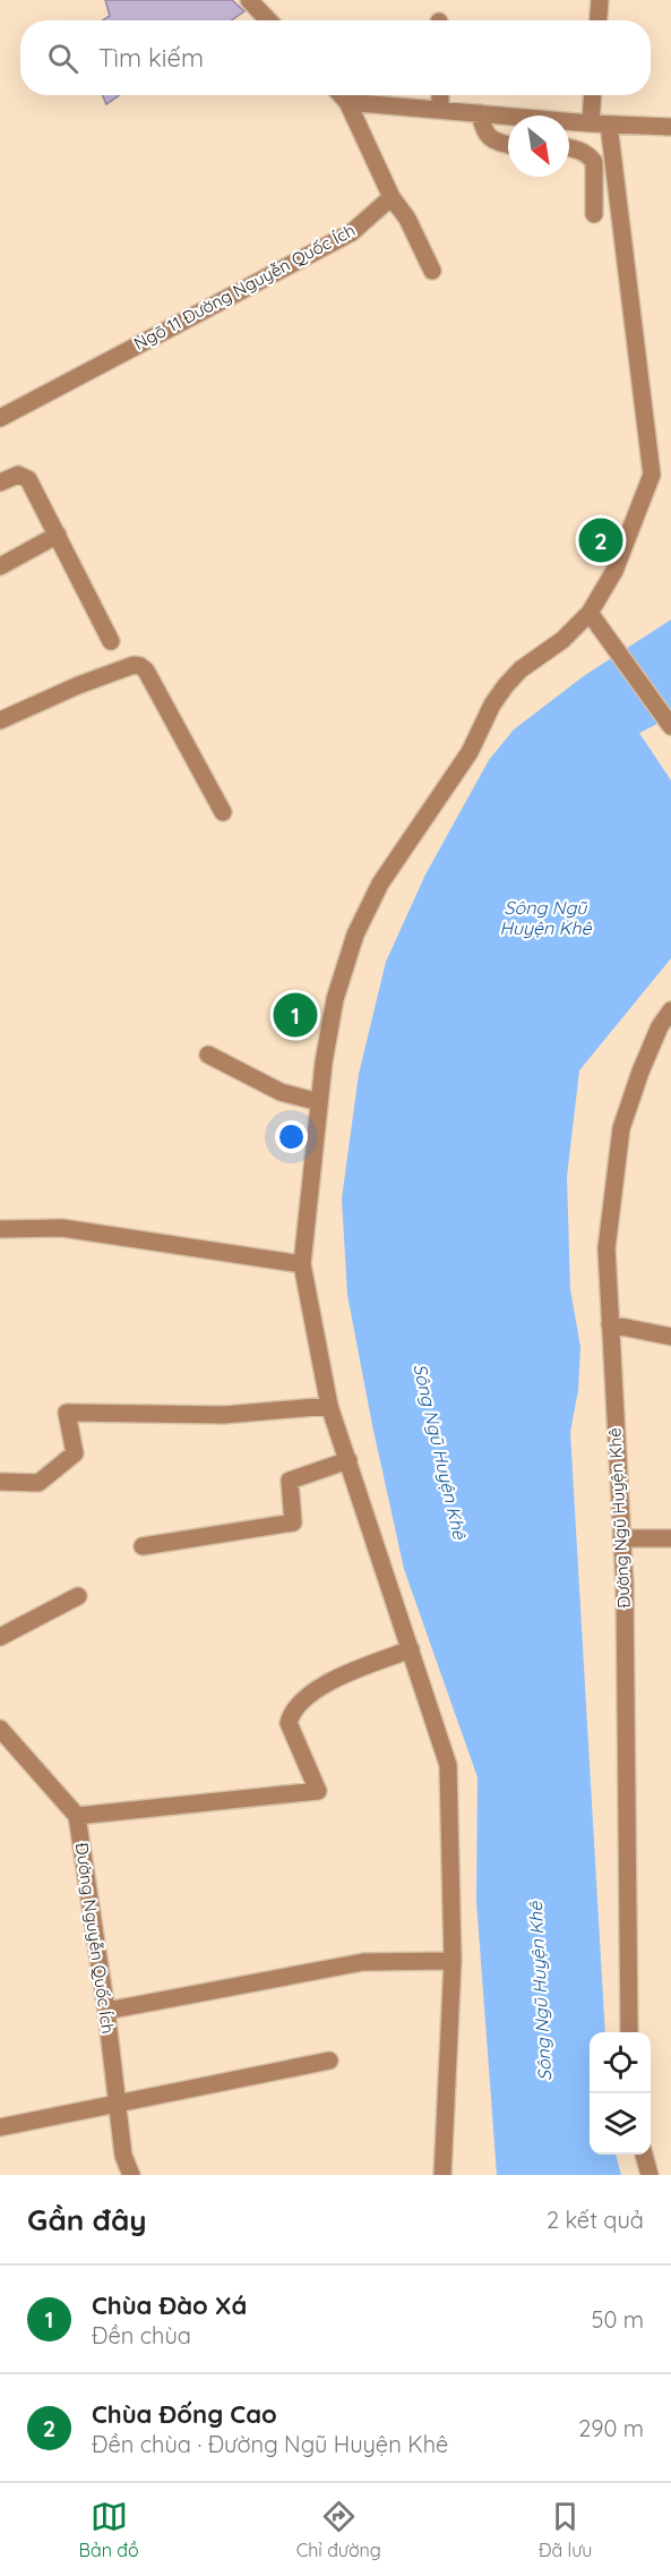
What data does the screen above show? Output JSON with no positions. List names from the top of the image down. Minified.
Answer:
{"streets":{"street":["Ngõ 11 Đường Nguyễn Quốc Ích","Đường Ngũ Huyện Khê","Đường Nguyễn Quốc Ích"]},"water":["Sông Ngũ Huyện Khê"],"north":"bottom right","page":{"search":"Tìm kiếm","pins":["2","1"],"heading":["Gần đây","2 kết quả"],"list":[{"mark":"1","name":"Chùa Đào Xá","note":"Đền chùa","value":"50 m"},{"mark":"2","name":"Chùa Đống Cao","note":"Đền chùa · Đường Ngũ Huyện Khê","value":"290 m"}],"nav":["Bản đồ","Chỉ đường","Đã lưu"]}}
